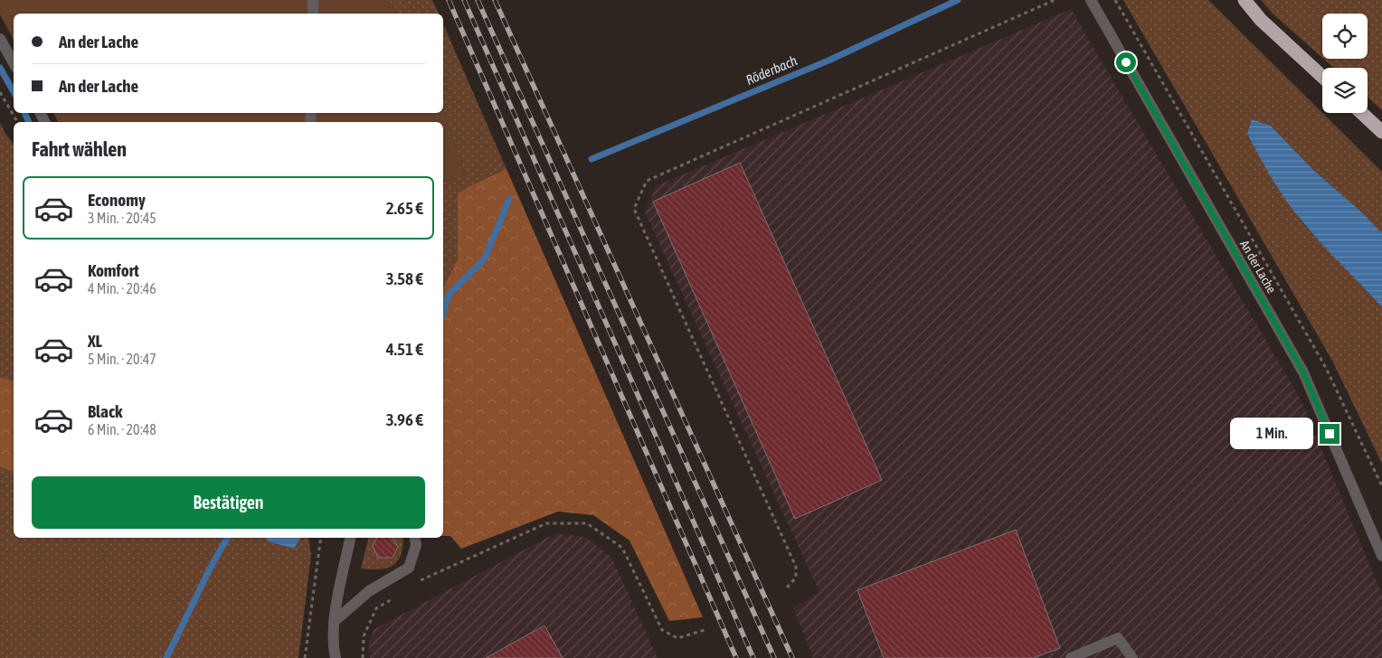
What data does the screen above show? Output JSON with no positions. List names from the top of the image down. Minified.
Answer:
{"streets":{"street":["An der Lache"]},"water":["Röderbach"],"page":{"banner":["An der Lache","An der Lache"],"heading":"Fahrt wählen","list":[{"name":"Economy","note":"3 Min. · 20:45","value":"2.65 €"},{"name":"Komfort","note":"4 Min. · 20:46","value":"3.58 €"},{"name":"XL","note":"5 Min. · 20:47","value":"4.51 €"},{"name":"Black","note":"6 Min. · 20:48","value":"3.96 €"}],"bubble":"1 Min.","buttons":"Bestätigen"}}
